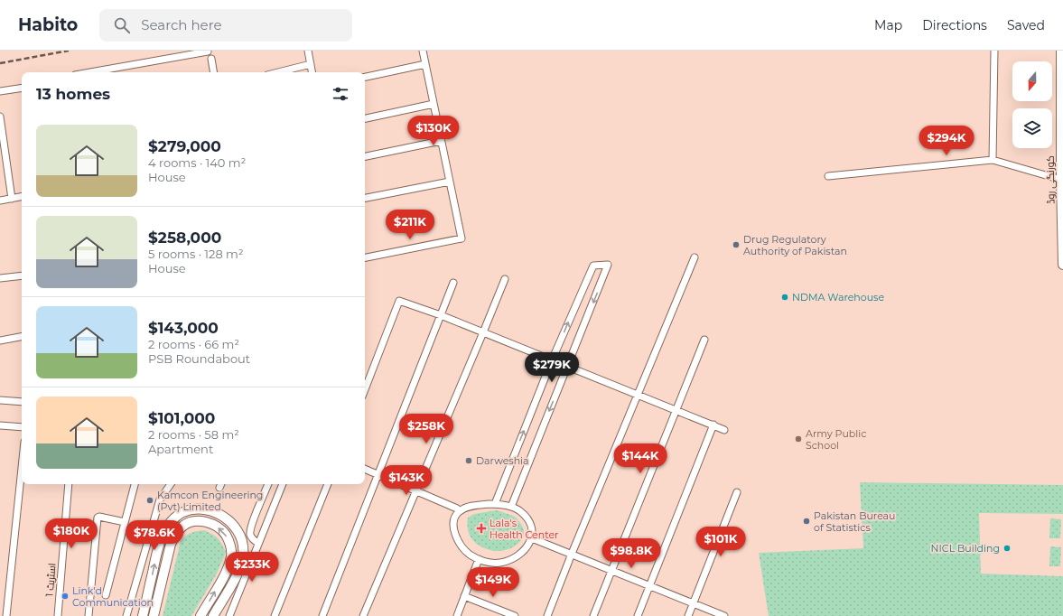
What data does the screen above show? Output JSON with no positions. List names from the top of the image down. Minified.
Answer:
{"streets":{"main road":["کورنگی روڈ"],"street":["اسٹریٹ 1"]},"places":{"other":["Drug Regulatory Authority of Pakistan","NDMA Warehouse","Army Public School","Darweshia","Kamcon Engineering (Pvt) Limited","Pakistan Bureau of Statistics","NICL Building","Link'd Communication"],"health":["Lala's Health Center"]},"north":"bottom","page":{"header":"Habito","search":"Search here","nav":["Map","Directions","Saved"],"heading":"13 homes","price":["$130K","$294K","$211K","$279K","$258K","$144K","$143K","$180K","$78.6K","$101K","$98.8K","$233K","$149K"],"list":[{"name":"$279,000","note":"4 rooms · 140 m² · House"},{"name":"$258,000","note":"5 rooms · 128 m² · House"},{"name":"$143,000","note":"2 rooms · 66 m² · PSB Roundabout"},{"name":"$101,000","note":"2 rooms · 58 m² · Apartment"}]}}
